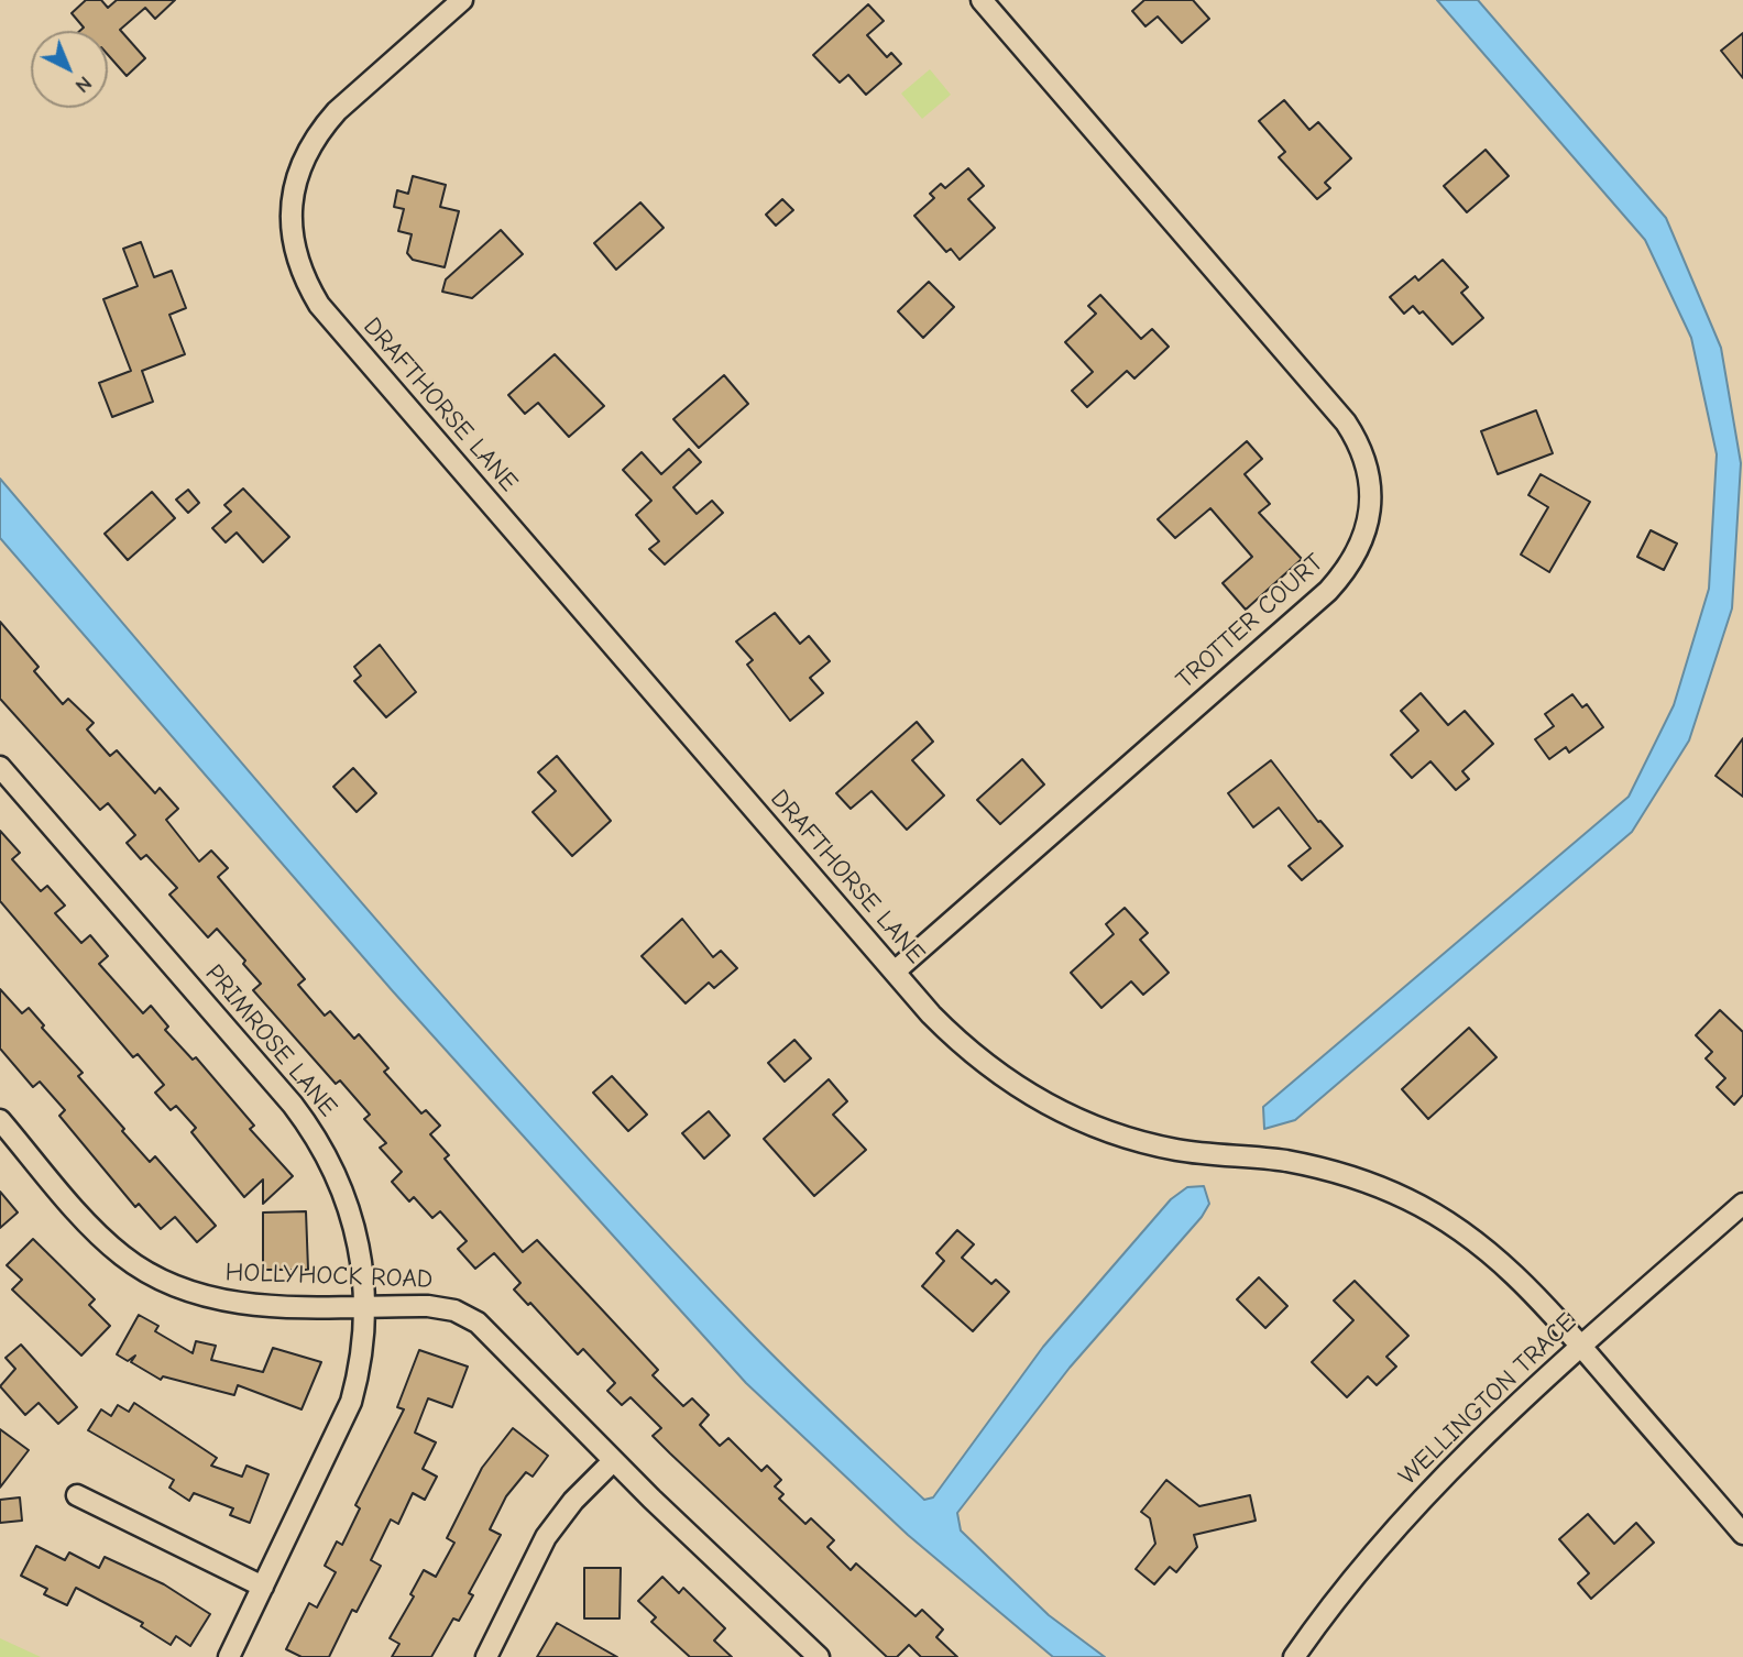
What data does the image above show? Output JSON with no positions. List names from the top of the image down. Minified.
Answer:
{"streets":{"street":["DRAFTHORSE LANE","TROTTER COURT","PRIMROSE LANE","HOLLYHOCK ROAD","WELLINGTON TRACE"]},"crossings":[["DRAFTHORSE LANE","TROTTER COURT"],["DRAFTHORSE LANE","WELLINGTON TRACE"],["PRIMROSE LANE","HOLLYHOCK ROAD"]],"north":"bottom right"}
